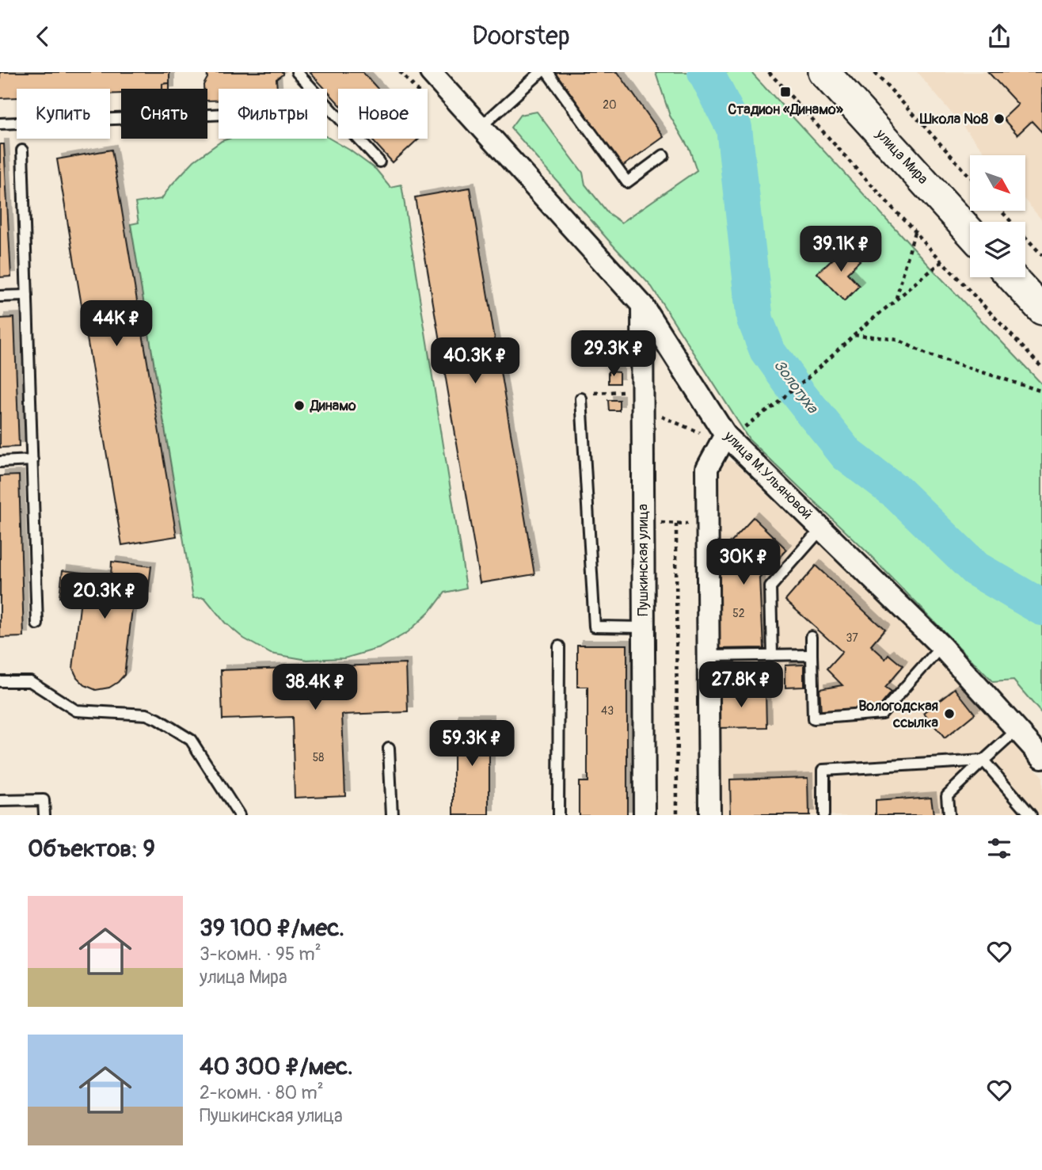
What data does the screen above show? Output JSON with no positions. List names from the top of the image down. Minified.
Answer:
{"streets":{"main road":["улица Мира"],"street":["улица М.Ульяновой","Пушкинская улица"]},"crossings":[["улица М.Ульяновой","Пушкинская улица"]],"water":["Золотуха"],"places":{"transit":["Стадион «Динамо»"],"other":["Школа №8","Динамо","Вологодская ссылка"]},"house_numbers":["20","52","37","43","58"],"north":"bottom right","page":{"header":"Doorstep","chip":["Купить","Снять","Фильтры","Новое"],"price":["39.1K ₽","44K ₽","29.3K ₽","40.3K ₽","30K ₽","20.3K ₽","27.8K ₽","38.4K ₽","59.3K ₽"],"heading":"Объектов: 9","list":[{"name":"39 100 ₽/мес.","note":"3-комн. · 95 m² · улица Мира"},{"name":"40 300 ₽/мес.","note":"2-комн. · 80 m² · Пушкинская улица"}]}}
